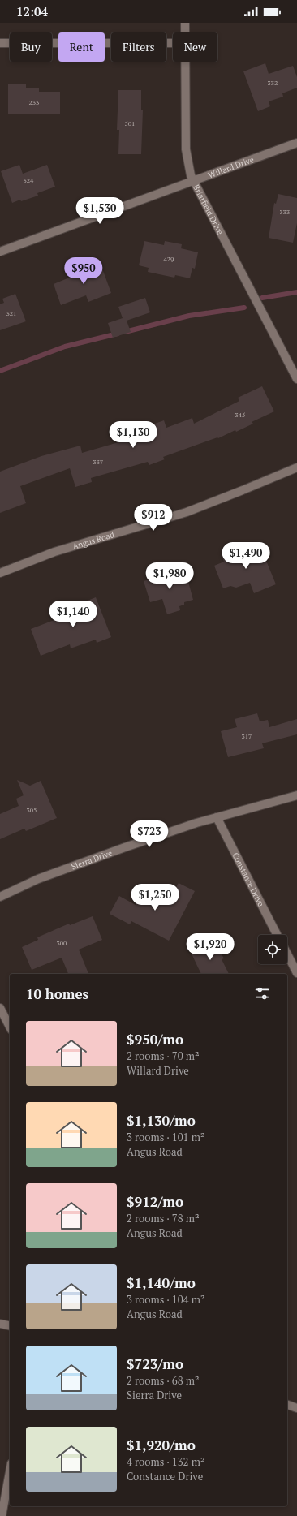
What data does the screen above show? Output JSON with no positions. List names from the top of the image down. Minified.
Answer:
{"streets":{"street":["Willard Drive","Briarfield Drive","Angus Road","Sierra Drive","Constance Drive"]},"crossings":[["Willard Drive","Briarfield Drive"],["Sierra Drive","Constance Drive"]],"house_numbers":["332","233","501","324","333","429","321","345","337","317","305","300"],"page":{"status":"12:04","chip":["Buy","Rent","Filters","New"],"price":["$1,530","$950","$1,130","$912","$1,490","$1,980","$1,140","$723","$1,250","$1,920"],"heading":"10 homes","list":[{"name":"$950/mo","note":"2 rooms · 70 m² · Willard Drive"},{"name":"$1,130/mo","note":"3 rooms · 101 m² · Angus Road"},{"name":"$912/mo","note":"2 rooms · 78 m² · Angus Road"},{"name":"$1,140/mo","note":"3 rooms · 104 m² · Angus Road"},{"name":"$723/mo","note":"2 rooms · 68 m² · Sierra Drive"},{"name":"$1,920/mo","note":"4 rooms · 132 m² · Constance Drive"}]}}
